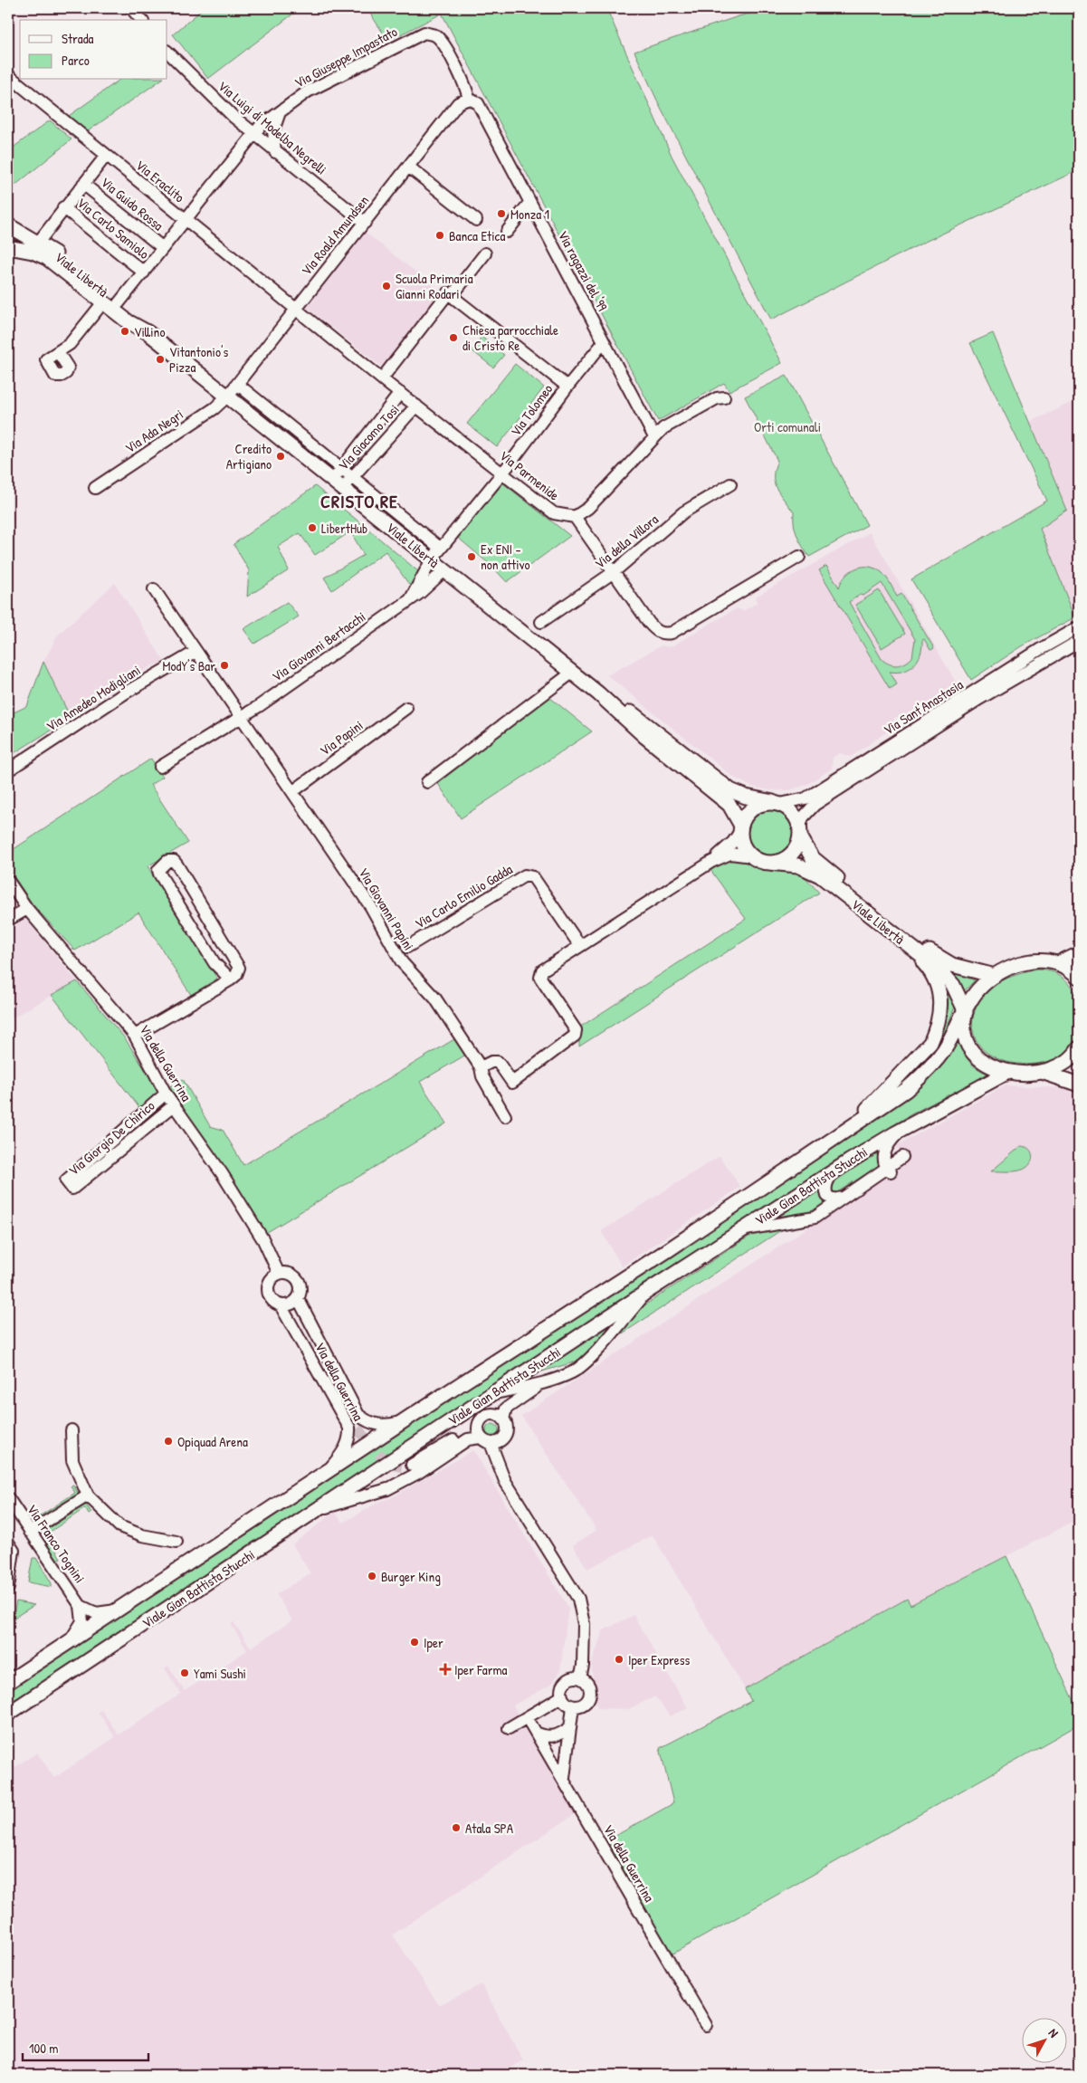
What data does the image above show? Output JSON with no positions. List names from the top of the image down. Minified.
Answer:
{"streets":{"main road":["Viale Libertà","Viale Gian Battista Stucchi"],"street":["Via Giuseppe Impastato","Via Luigi di Modelba Negrelli","Via Eraclito","Via Guido Rossa","Via Carlo Samiolo","Via Roald Amundsen","Via ragazzi del '99","Via Tolomeo","Via Ada Negri","Via Giacomo Tosi","Via Parmenide","Via della Villora","Via Giovanni Bertacchi","Via Amedeo Modigliani","Via Sant'Anastasia","Via Papini","Via Carlo Emilio Gadda","Via Giovanni Papini","Via della Guerrina","Via Giorgio De Chirico","Via Franco Tognini"]},"crossings":[["Via Giuseppe Impastato","Via Luigi di Modelba Negrelli"],["Via Giuseppe Impastato","Via Eraclito"],["Via Giuseppe Impastato","Via Guido Rossa"],["Via Giuseppe Impastato","Via Carlo Samiolo"],["Via Giuseppe Impastato","Via Roald Amundsen"],["Via Giuseppe Impastato","Via ragazzi del '99"],["Via Giuseppe Impastato","Viale Libertà"],["Via Luigi di Modelba Negrelli","Via Roald Amundsen"],["Via Eraclito","Via Roald Amundsen"],["Via Eraclito","Via Parmenide"],["Via Roald Amundsen","Via ragazzi del '99"],["Via Roald Amundsen","Viale Libertà"],["Via Roald Amundsen","Via Ada Negri"],["Via Roald Amundsen","Via Parmenide"],["Via ragazzi del '99","Via Tolomeo"],["Viale Libertà","Via Tolomeo"],["Viale Libertà","Via Ada Negri"],["Viale Libertà","Via Giacomo Tosi"],["Viale Libertà","Via Giovanni Bertacchi"],["Viale Libertà","Via Sant'Anastasia"],["Viale Libertà","Viale Gian Battista Stucchi"],["Via Tolomeo","Via Parmenide"],["Via Tolomeo","Via Giovanni Bertacchi"],["Via Giacomo Tosi","Via Parmenide"],["Via Giovanni Bertacchi","Via Giovanni Papini"],["Via Papini","Via Giovanni Papini"],["Via della Guerrina","Via Giorgio De Chirico"],["Via della Guerrina","Viale Gian Battista Stucchi"]],"districts":["CRISTO RE"],"parks":["Orti comunali"],"places":{"other":["Monza 1","Banca Etica","Scuola Primaria Gianni Rodari","Villino","Chiesa parrocchiale di Cristo Re","Vitantonio's Pizza","Credito Artigiano","LibertHub","Ex ENI - non attivo","ModY's Bar","Opiquad Arena","Burger King","Iper","Iper Express","Yami Sushi","Atala SPA"],"health":["Iper Farma"]},"legend":["Strada","Parco"],"scale_bar":"100 m","north":"top right"}
